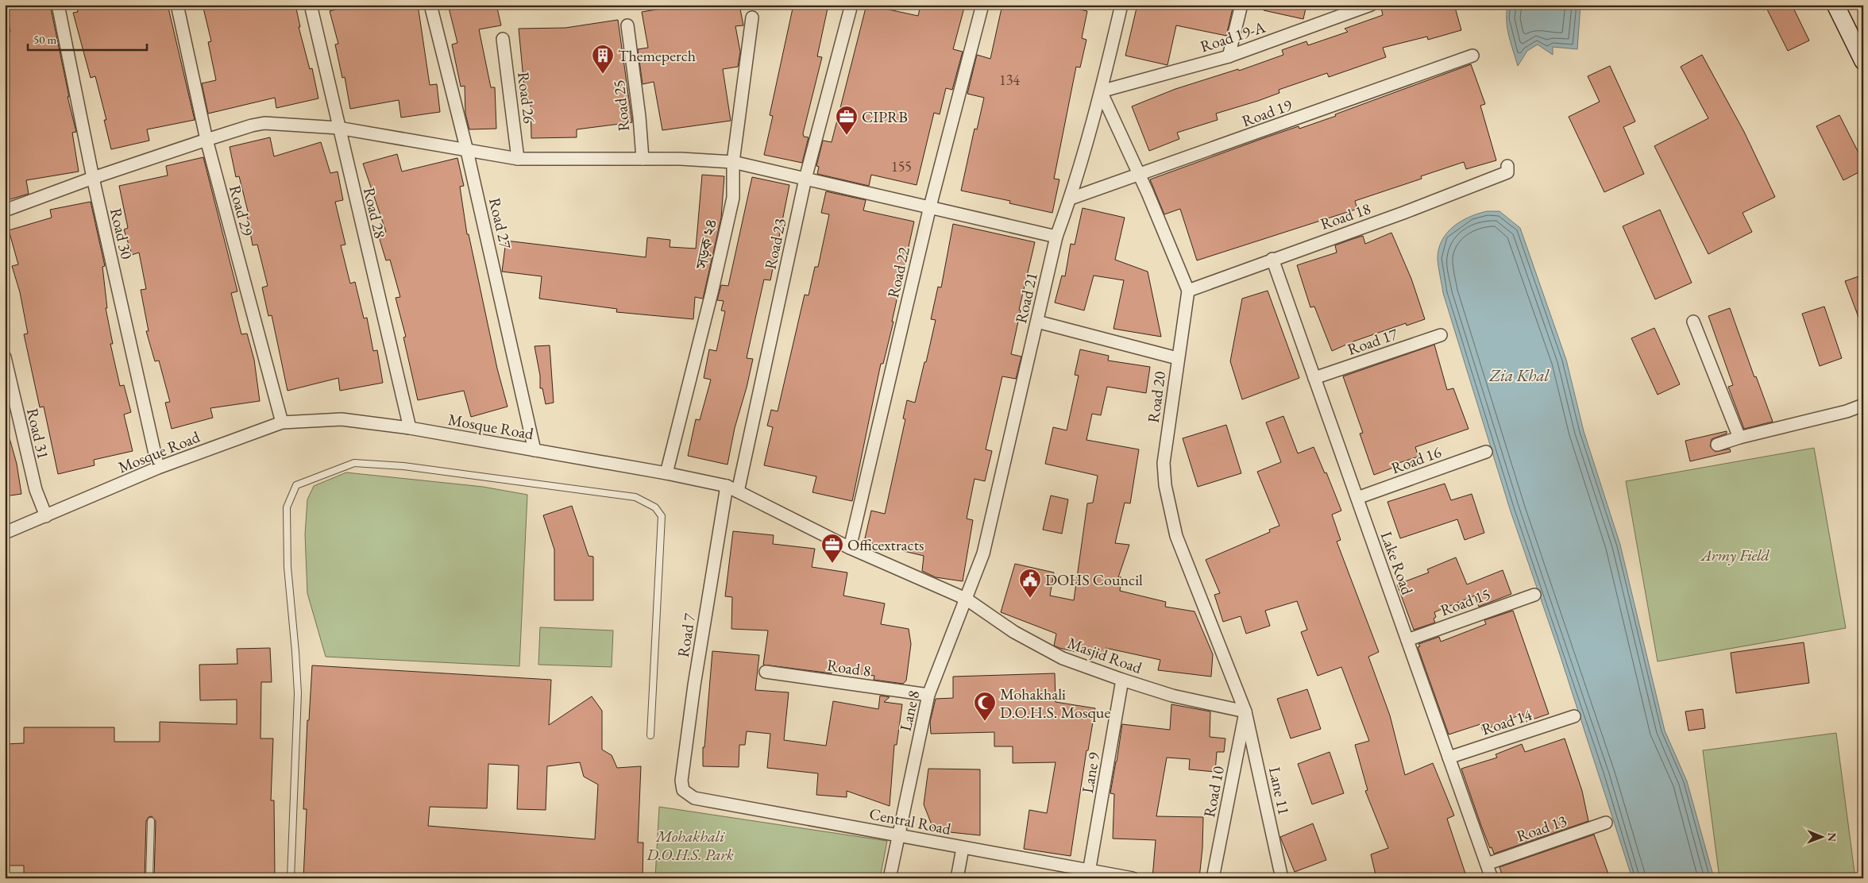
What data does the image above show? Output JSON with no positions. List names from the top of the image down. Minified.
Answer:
{"streets":{"street":["Road 19-A","Road 26","Road 25","Road 19","Road 29","Road 28","Road 18","Road 27","Road 30","সড়ক ২৪","Road 23","Road 22","Road 21","Road 17","Road 20","Mosque Road","Road 31","Road 16","Lake Road","Road 15","Road 7","Masjid Road","Road 8","Lane 8","Road 14","Lane 9","Lane 11","Road 10","Central Road","Road 13"]},"crossings":[["Road 19-A","Road 21"],["Road 19","Road 21"],["Road 29","Mosque Road"],["Road 28","Mosque Road"],["Road 18","Road 20"],["Road 18","Lake Road"],["Road 27","Mosque Road"],["Road 30","Mosque Road"],["সড়ক ২৪","Mosque Road"],["Road 23","Mosque Road"],["Road 22","Mosque Road"],["Road 21","Mosque Road"],["Road 21","Masjid Road"],["Road 21","Lane 8"],["Road 17","Lake Road"],["Road 20","Masjid Road"],["Road 20","Lane 11"],["Road 20","Road 10"],["Mosque Road","Road 31"],["Mosque Road","Road 7"],["Mosque Road","Masjid Road"],["Mosque Road","Lane 8"],["Road 16","Lake Road"],["Lake Road","Road 15"],["Lake Road","Road 14"],["Lake Road","Road 13"],["Road 7","Central Road"],["Masjid Road","Lane 8"],["Masjid Road","Lane 9"],["Masjid Road","Lane 11"],["Masjid Road","Road 10"],["Road 8","Lane 8"],["Lane 8","Central Road"],["Lane 9","Central Road"],["Lane 11","Road 10"]],"water":["Zia Khal"],"parks":["Army Field","Mohakhali D.O.H.S. Park"],"places":{"building":["Themeperch"],"office":["CIPRB","Officextracts"],"public building":["DOHS Council"],"mosque":["Mohakhali D.O.H.S. Mosque"]},"house_numbers":["134","155"],"scale_bar":"50 m","north":"right"}
